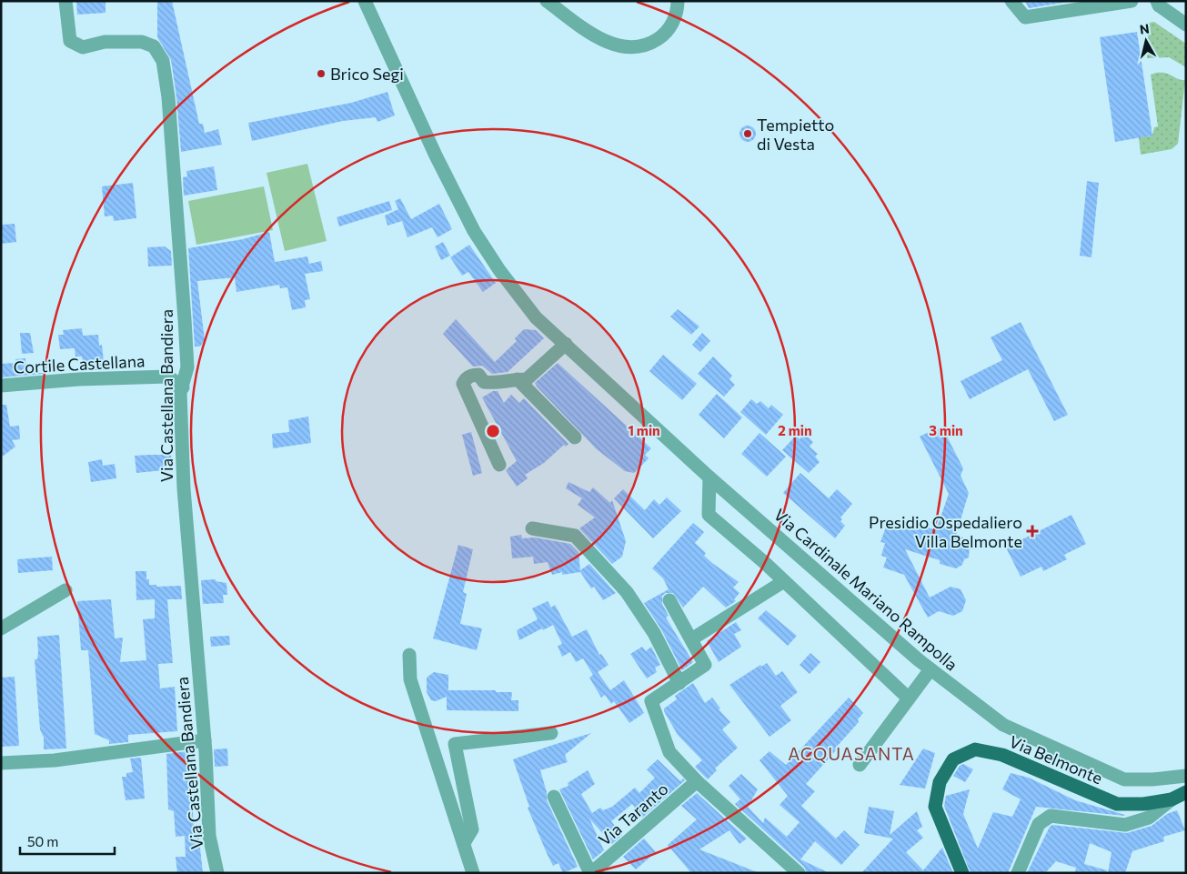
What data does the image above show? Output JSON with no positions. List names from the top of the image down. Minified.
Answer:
{"streets":{"main road":["Via Belmonte"],"street":["Cortile Castellana","Via Castellana Bandiera","Via Cardinale Mariano Rampolla","Via Taranto"]},"crossings":[["Cortile Castellana","Via Castellana Bandiera"]],"districts":["ACQUASANTA"],"places":{"other":["Brico Segi","Tempietto di Vesta"],"health":["Presidio Ospedaliero Villa Belmonte"]},"scale_bar":"50 m","north":"top","rings":["1 min","2 min","3 min"]}
